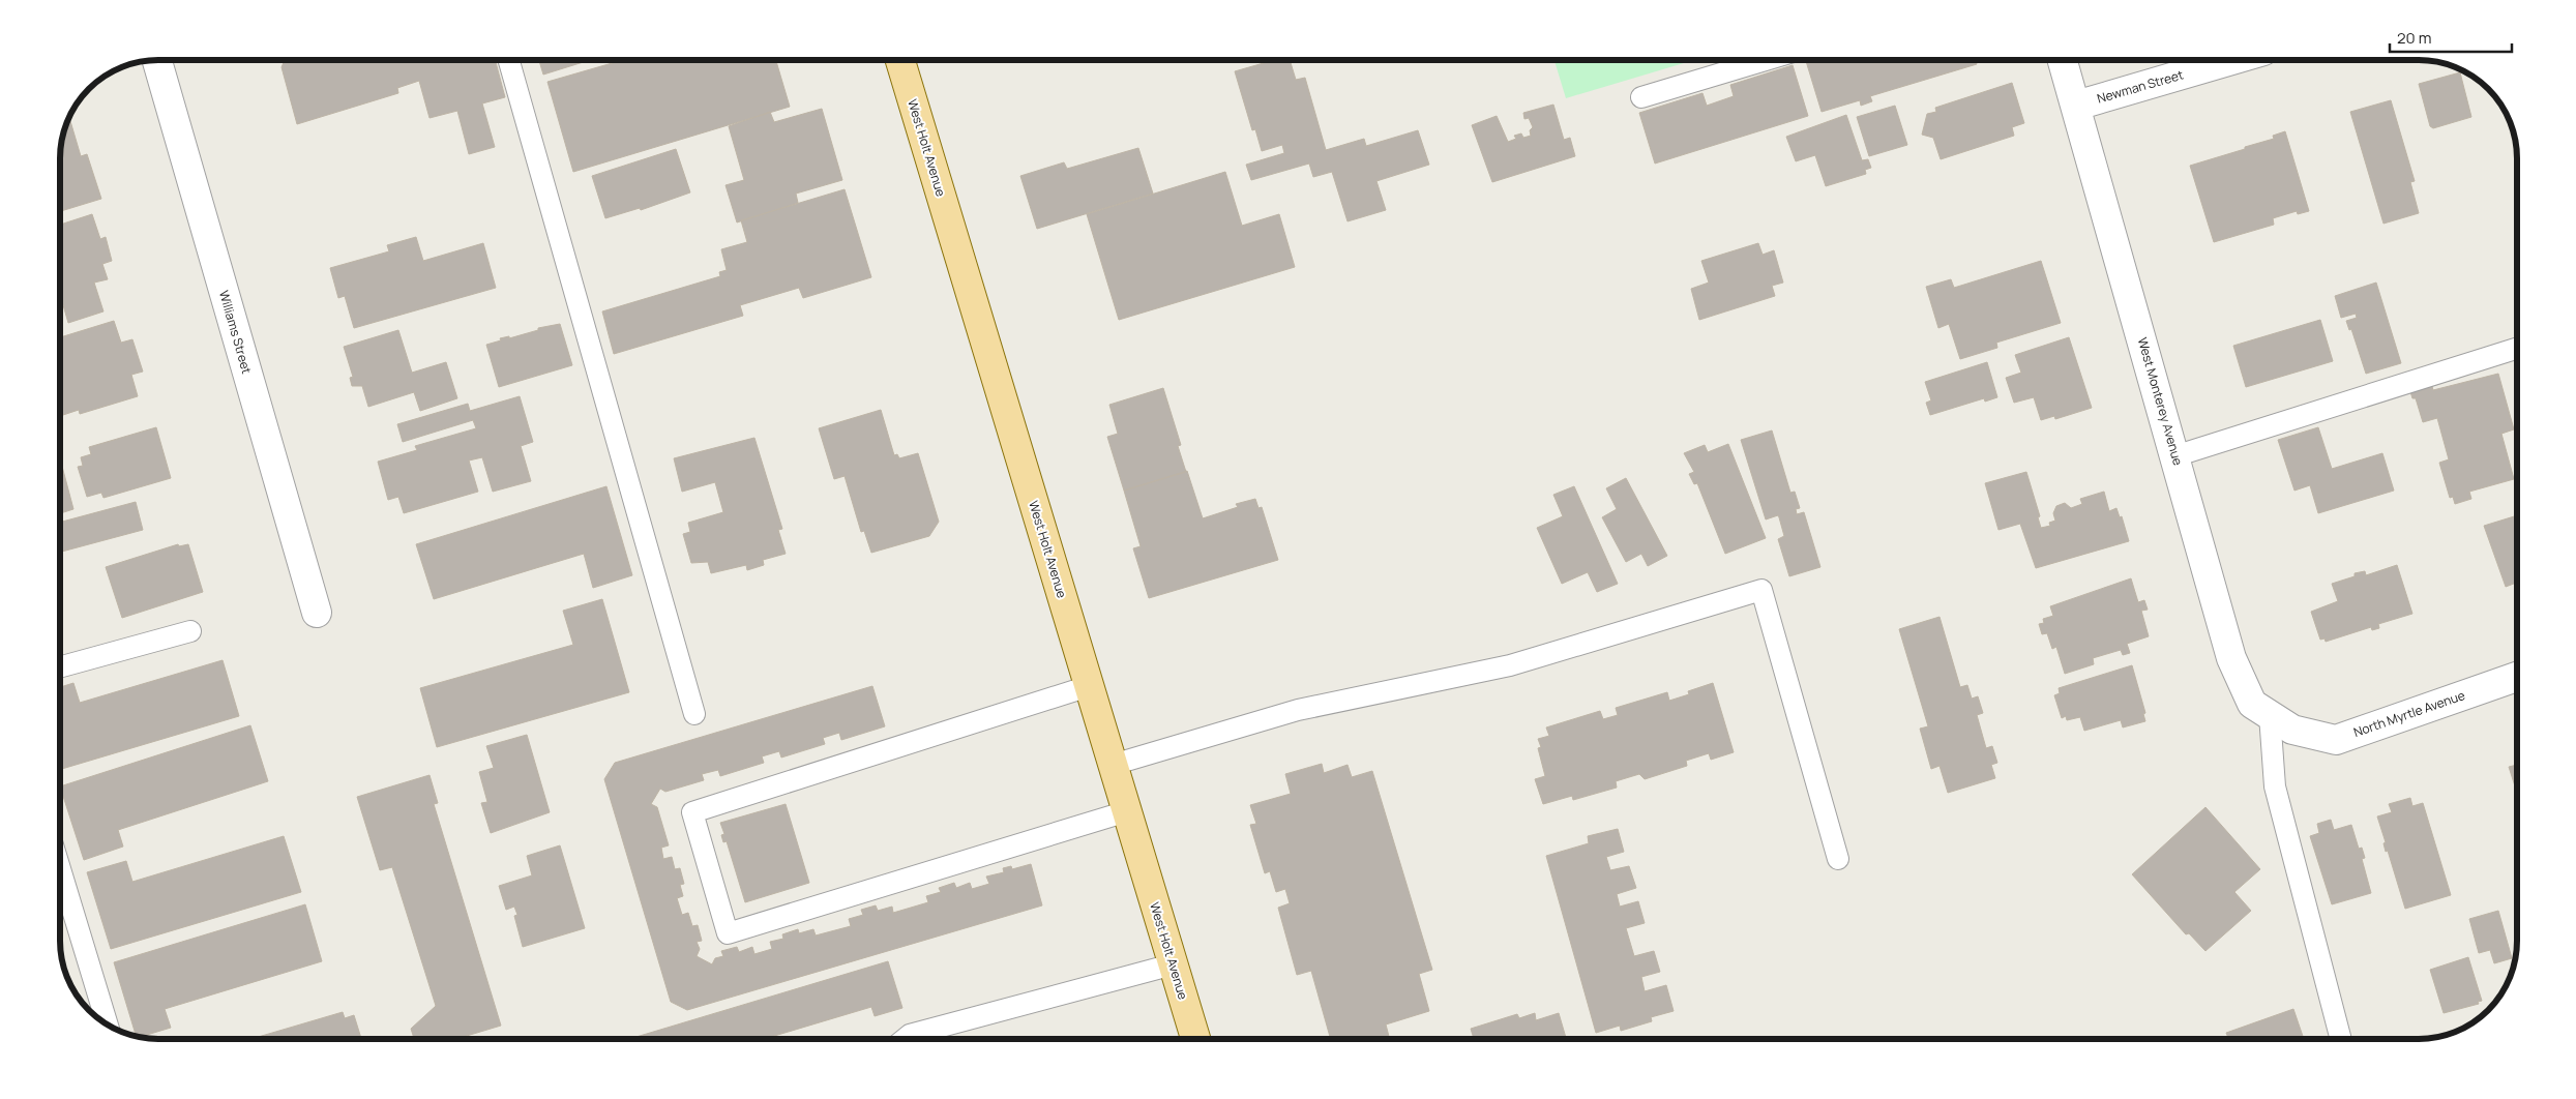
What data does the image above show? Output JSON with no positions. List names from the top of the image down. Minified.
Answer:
{"streets":{"main road":["West Holt Avenue"],"street":["Newman Street","Williams Street","West Monterey Avenue","North Myrtle Avenue"]},"crossings":[["Newman Street","West Monterey Avenue"],["West Monterey Avenue","North Myrtle Avenue"]],"scale_bar":"20 m"}
